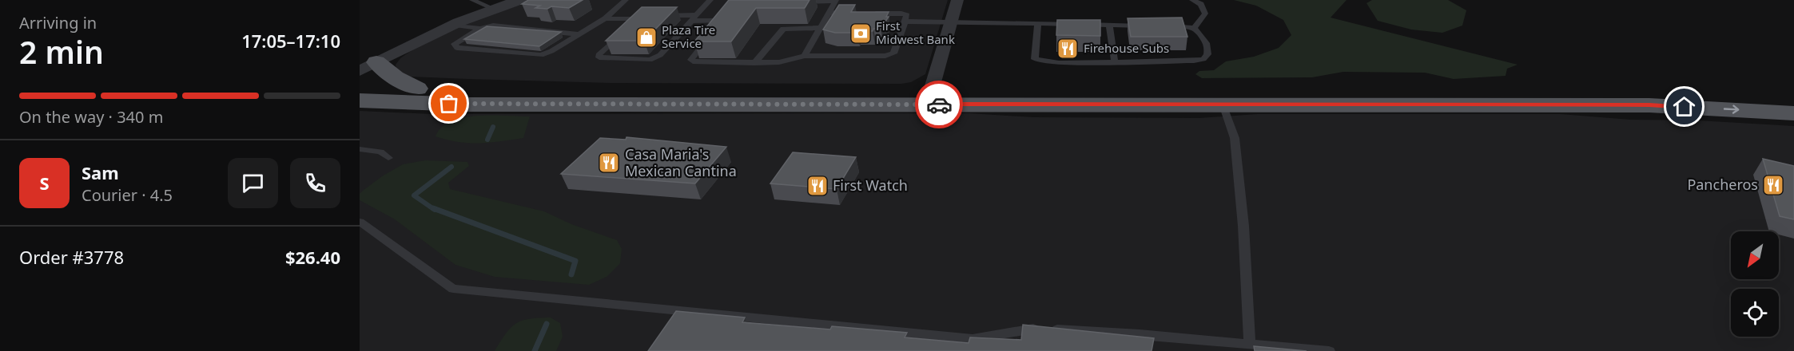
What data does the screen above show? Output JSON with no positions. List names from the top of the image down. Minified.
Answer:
{"places":{"bank":["First Midwest Bank"],"shop":["Plaza Tire Service"],"restaurant":["Firehouse Subs","Casa Maria's Mexican Cantina","Pancheros","First Watch"]},"north":"bottom left","page":{"heading":["2 min","Arriving in","17:05–17:10"],"panel":["Sam","Courier · 4.5","Order #3778","$26.40"],"bar":"On the way · 340 m","round":"S"}}
